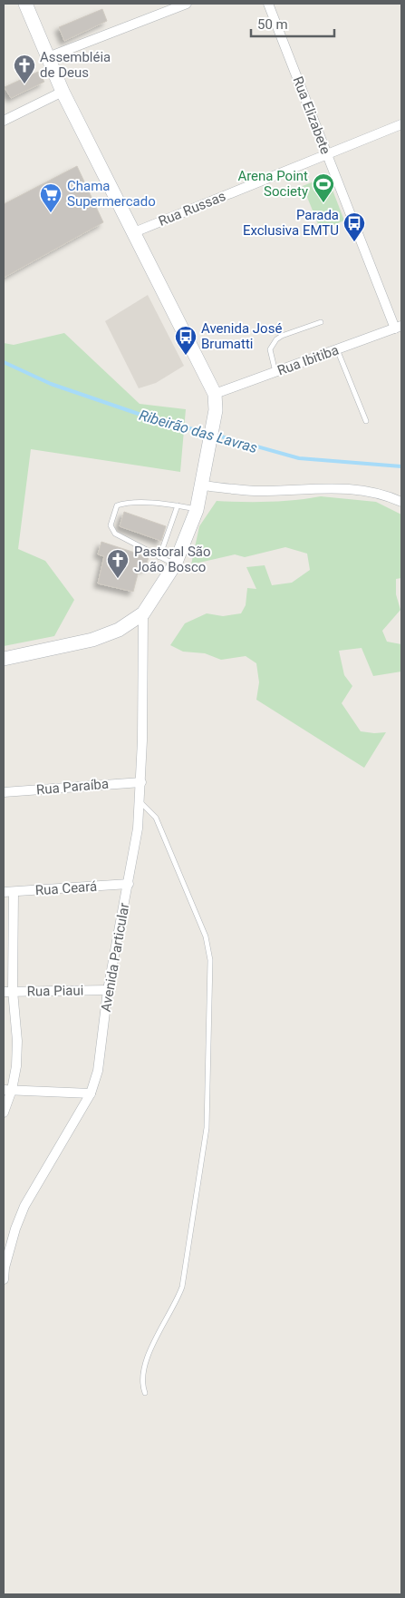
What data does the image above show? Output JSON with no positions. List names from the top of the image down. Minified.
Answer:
{"streets":{"street":["Rua Elizabete","Rua Russas","Rua Ibitiba","Rua Paraíba","Rua Ceará","Avenida Particular","Rua Piaui"]},"crossings":[["Rua Elizabete","Rua Russas"],["Rua Elizabete","Rua Ibitiba"],["Rua Paraíba","Avenida Particular"],["Rua Ceará","Avenida Particular"],["Avenida Particular","Rua Piaui"]],"water":["Ribeirão das Lavras"],"places":{"church":["Assembléia de Deus","Pastoral São João Bosco"],"sports":["Arena Point Society"],"supermarket":["Chama Supermercado"],"bus stop":["Parada Exclusiva EMTU","Avenida José Brumatti"]},"scale_bar":"50 m"}
